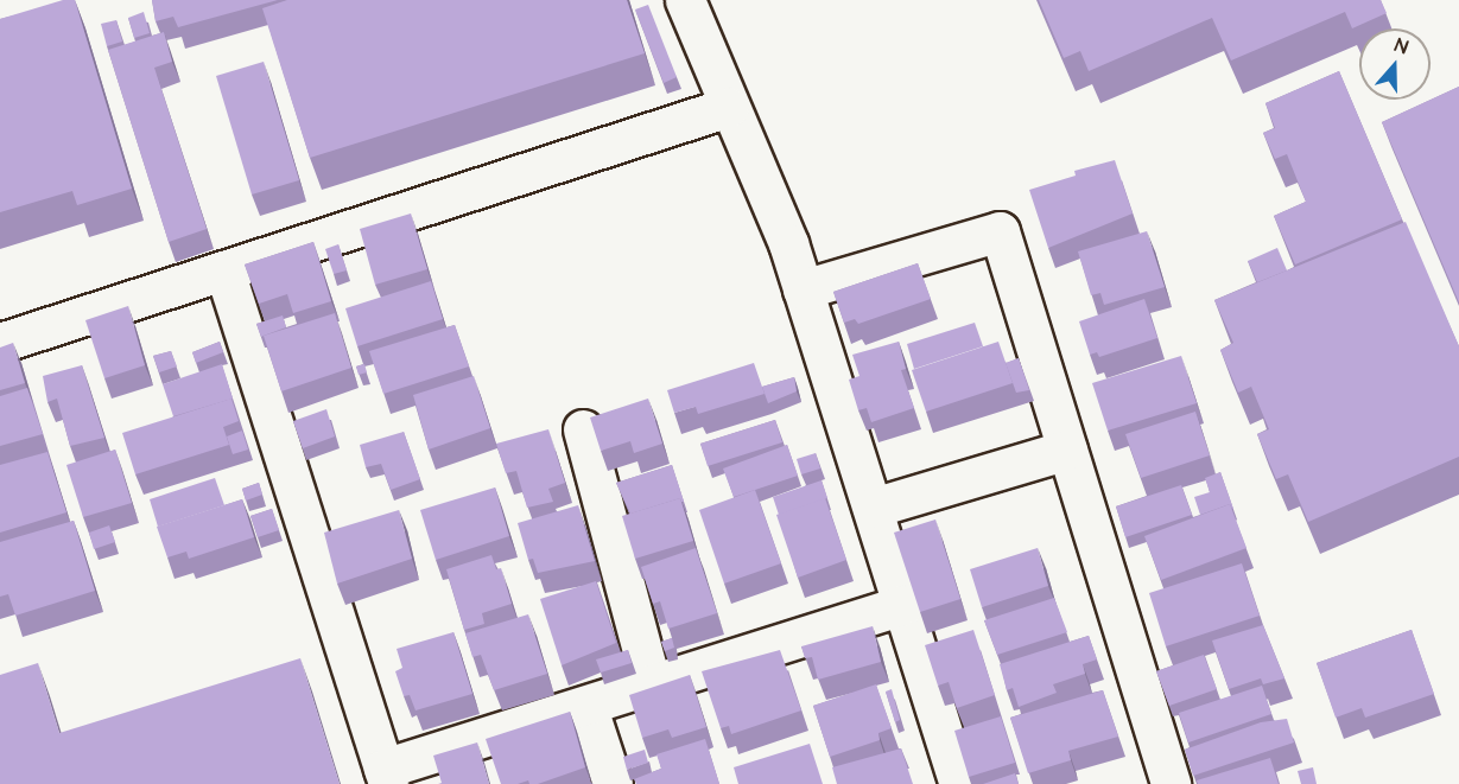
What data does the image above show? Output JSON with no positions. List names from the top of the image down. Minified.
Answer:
{"north":"top"}
